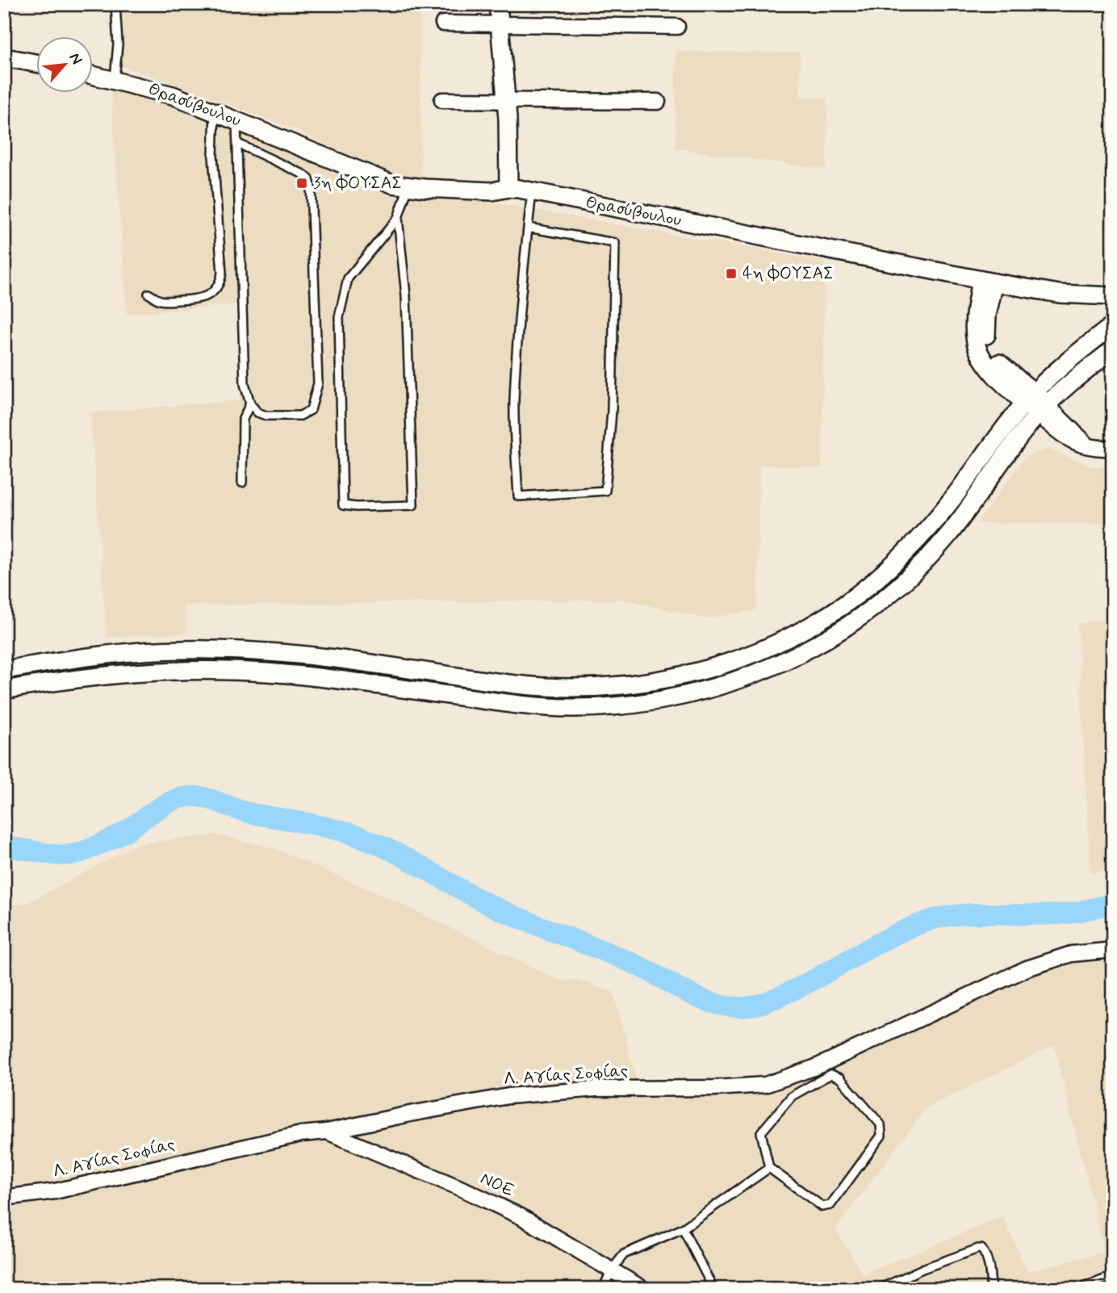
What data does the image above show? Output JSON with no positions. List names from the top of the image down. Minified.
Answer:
{"streets":{"street":["Θρασύβουλου","Λ. Αγίας Σοφίας","NOE"]},"crossings":[["Λ. Αγίας Σοφίας","NOE"]],"places":{"transit":["3η ΦΟΥΣΑΣ","4η ΦΟΥΣΑΣ"]},"north":"top right"}
